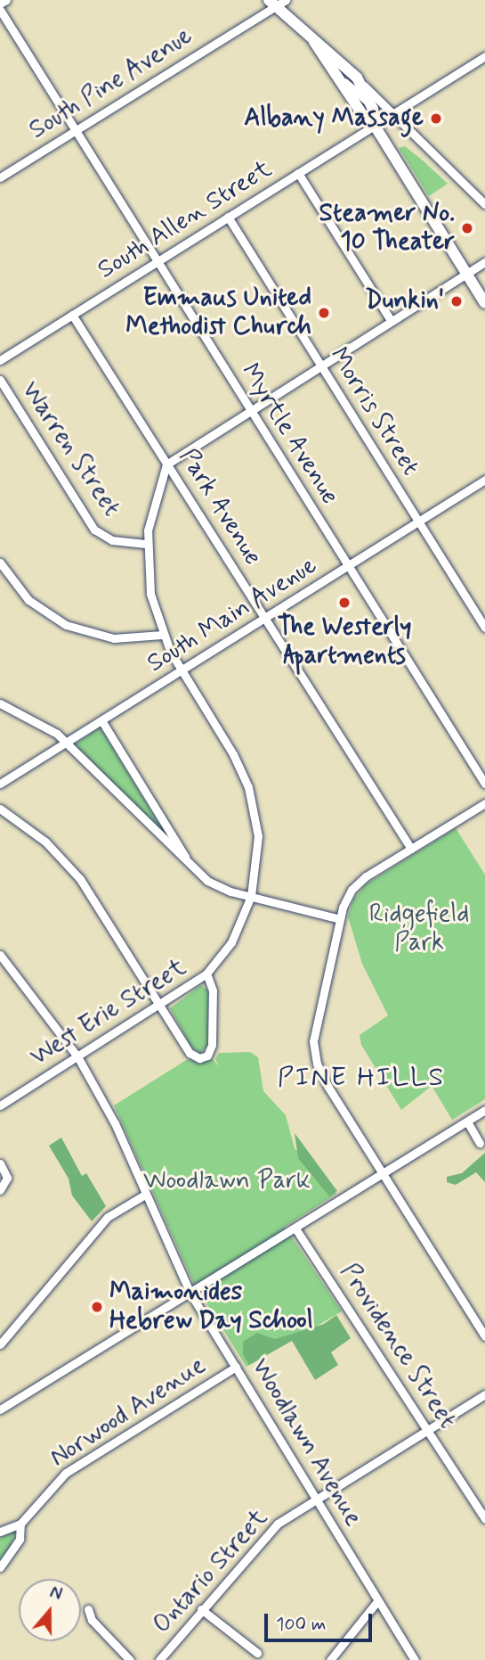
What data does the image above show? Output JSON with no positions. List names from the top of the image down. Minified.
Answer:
{"streets":{"street":["South Pine Avenue","South Allen Street","Morris Street","Myrtle Avenue","Warren Street","Park Avenue","South Main Avenue","West Erie Street","Providence Street","Norwood Avenue","Woodlawn Avenue","Ontario Street"]},"crossings":[["South Pine Avenue","Myrtle Avenue"],["South Allen Street","Morris Street"],["South Allen Street","Myrtle Avenue"],["South Allen Street","Park Avenue"],["Morris Street","South Main Avenue"],["Myrtle Avenue","South Main Avenue"],["Warren Street","West Erie Street"],["Park Avenue","South Main Avenue"],["Park Avenue","West Erie Street"],["South Main Avenue","West Erie Street"],["West Erie Street","Woodlawn Avenue"],["Providence Street","Ontario Street"],["Norwood Avenue","Woodlawn Avenue"],["Woodlawn Avenue","Ontario Street"]],"districts":["PINE HILLS"],"parks":["Ridgefield Park","Woodlawn Park"],"places":["Albany Massage","Steamer No. 10 Theater","Dunkin'","Emmaus United Methodist Church","The Westerly Apartments","Maimonides Hebrew Day School"],"scale_bar":"100 m","north":"top"}
